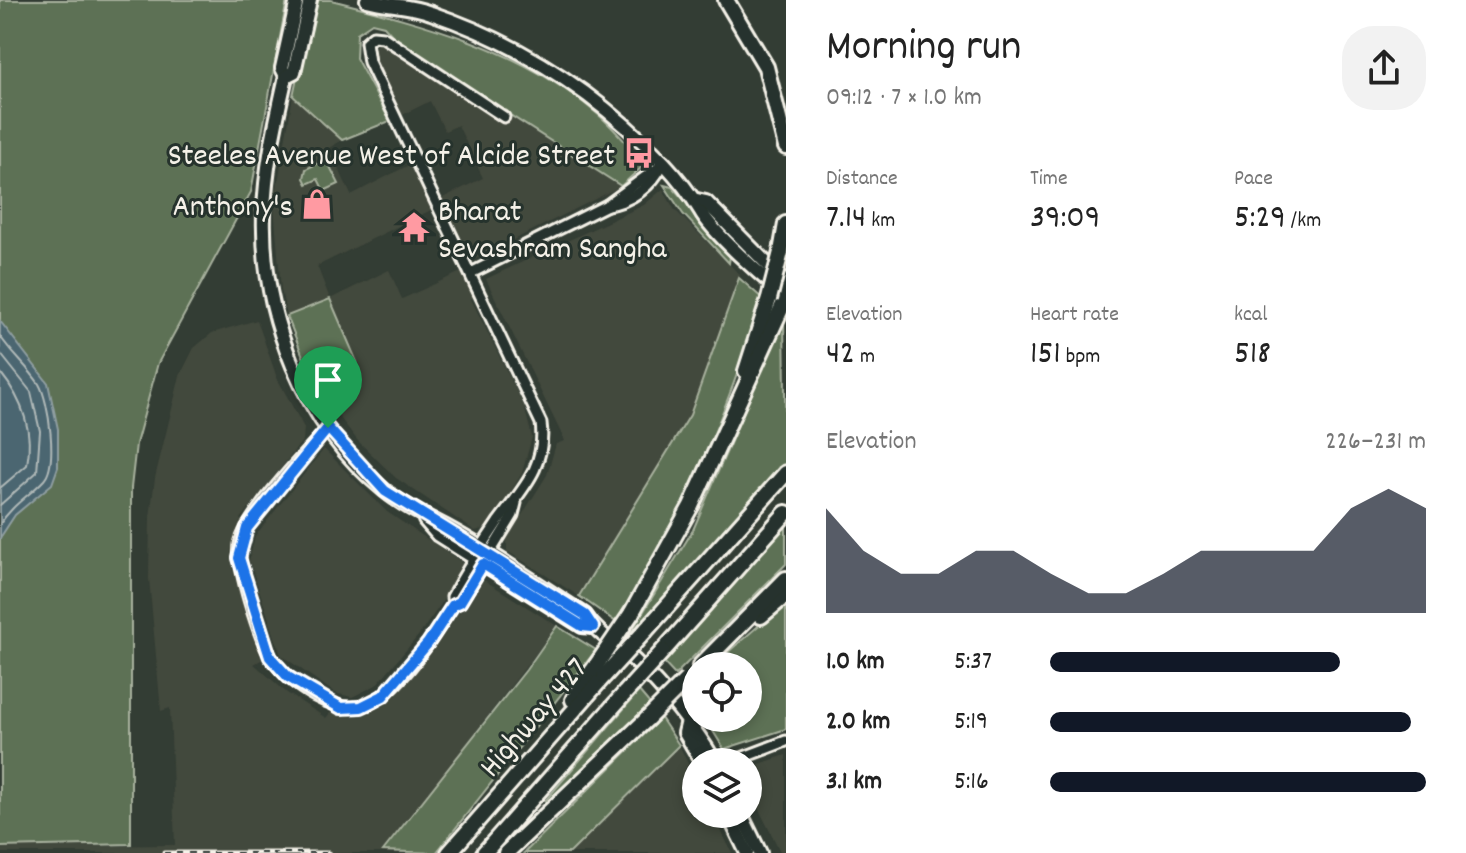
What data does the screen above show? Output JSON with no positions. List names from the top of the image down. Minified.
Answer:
{"streets":{"highway":["Highway 427"]},"places":{"bus stop":["Steeles Avenue West of Alcide Street"],"shop":["Anthony's"],"temple":["Bharat Sevashram Sangha"]},"page":{"heading":["Morning run","09:12 · 7 × 1.0 km"],"stats":[["Distance","7.14 km"],["Time","39:09"],["Pace","5:29 /km"],["Elevation","42 m"],["Heart rate","151 bpm"],["kcal","518"]],"chart":["Elevation","226–231 m"],"list":[{"name":"1.0 km","note":"5:37"},{"name":"2.0 km","note":"5:19"},{"name":"3.1 km","note":"5:16"}]}}
